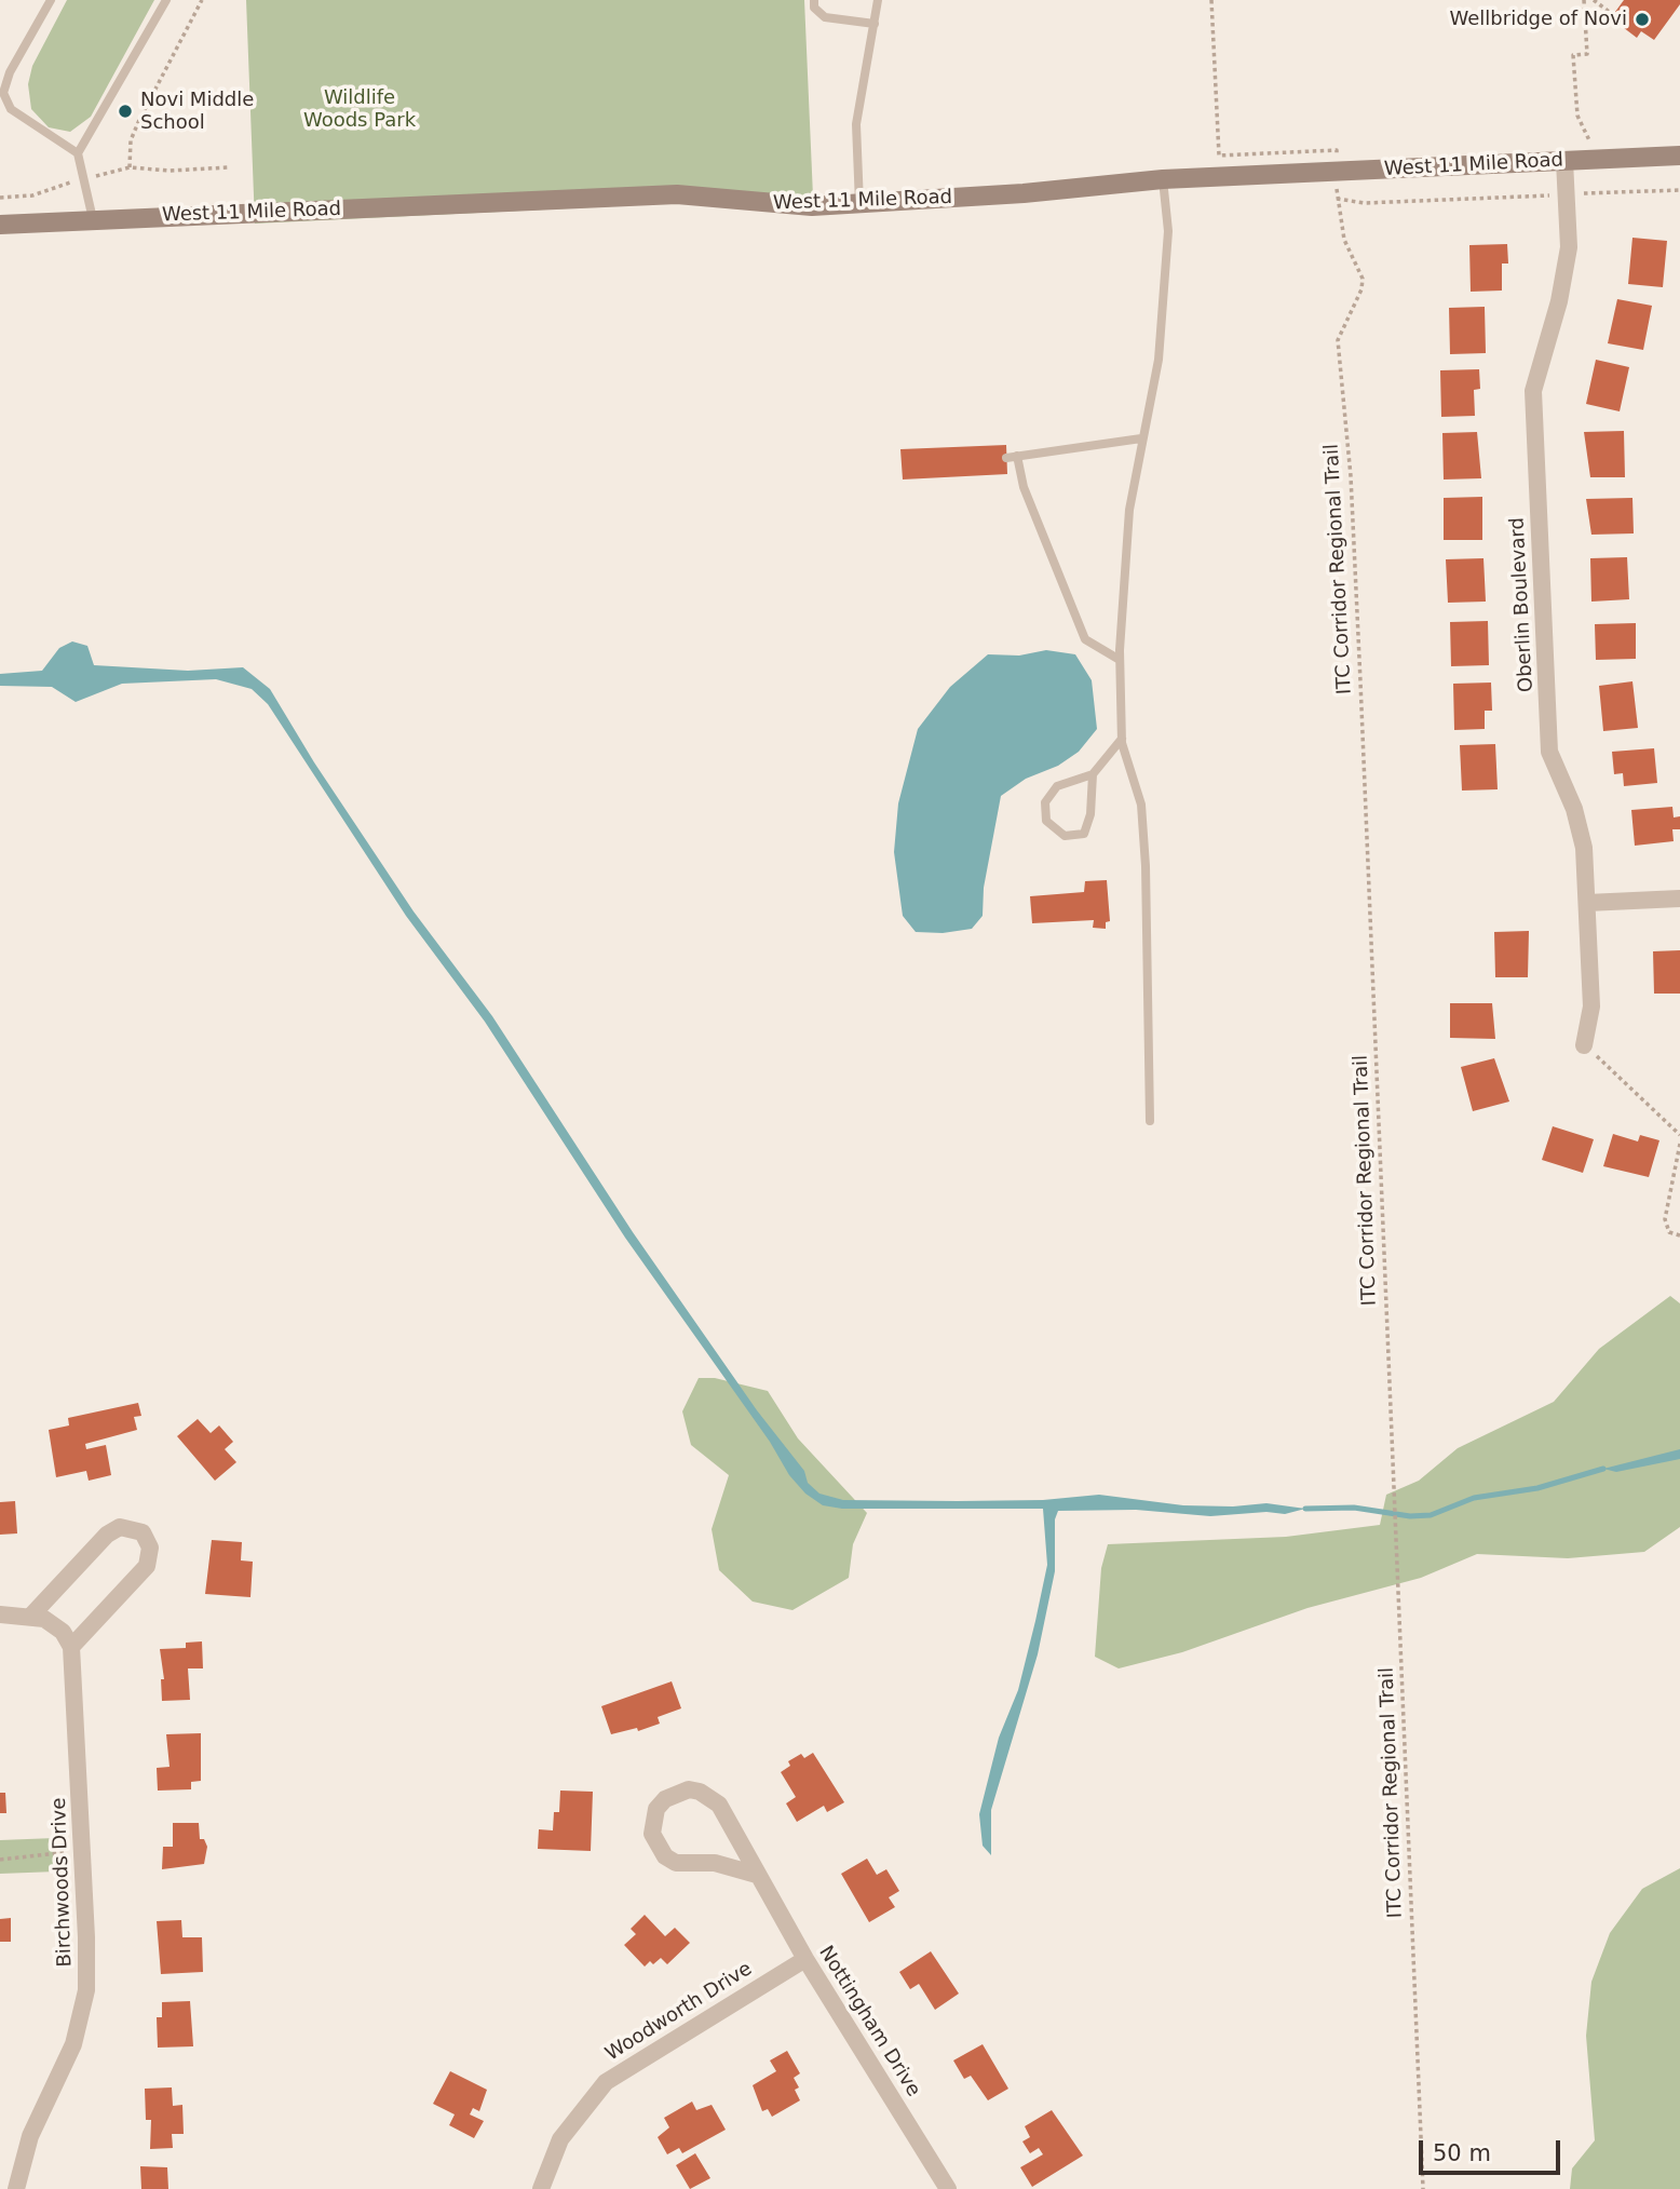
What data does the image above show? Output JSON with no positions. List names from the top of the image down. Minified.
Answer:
{"streets":{"street":["West 11 Mile Road","Oberlin Boulevard","Birchwoods Drive","Woodworth Drive","Nottingham Drive"],"path":["ITC Corridor Regional Trail"]},"crossings":[["West 11 Mile Road","Oberlin Boulevard"],["Woodworth Drive","Nottingham Drive"]],"parks":["Wildlife Woods Park"],"places":["Wellbridge of Novi","Novi Middle School"],"scale_bar":"50 m"}
